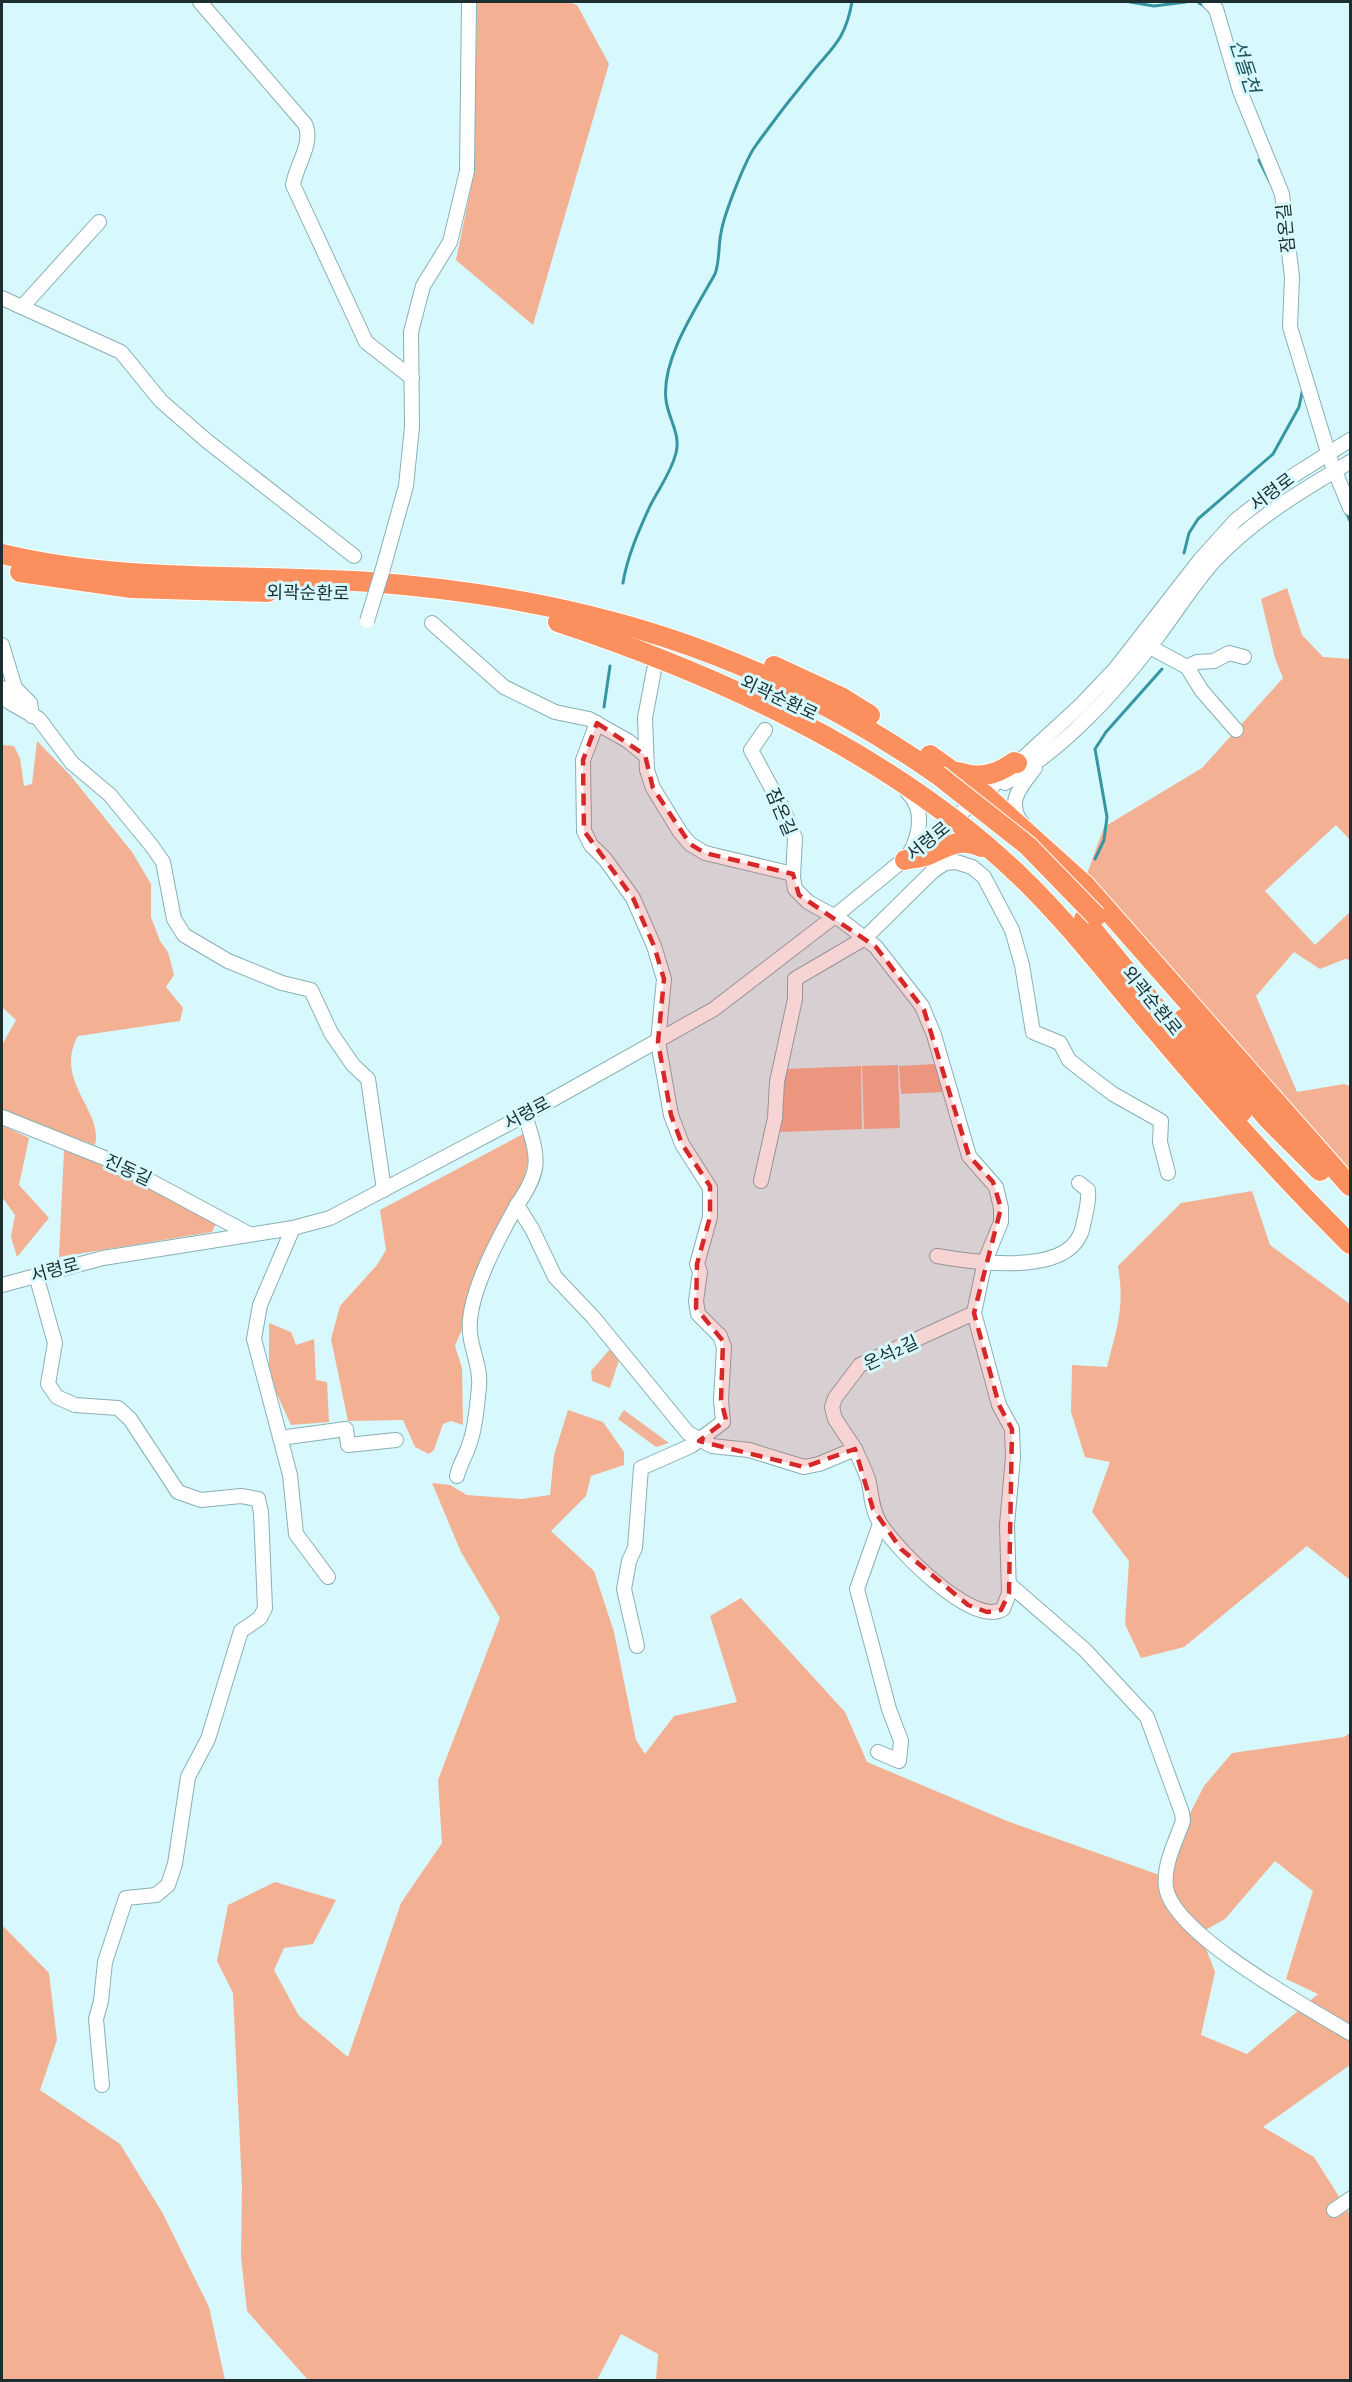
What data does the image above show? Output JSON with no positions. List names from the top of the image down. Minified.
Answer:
{"streets":{"highway":["외곽순환로"],"street":["잠온길","서령로","진동길","온석2길"]},"crossings":[["잠온길","서령로"],["서령로","진동길"]],"water":["선돌천"]}
